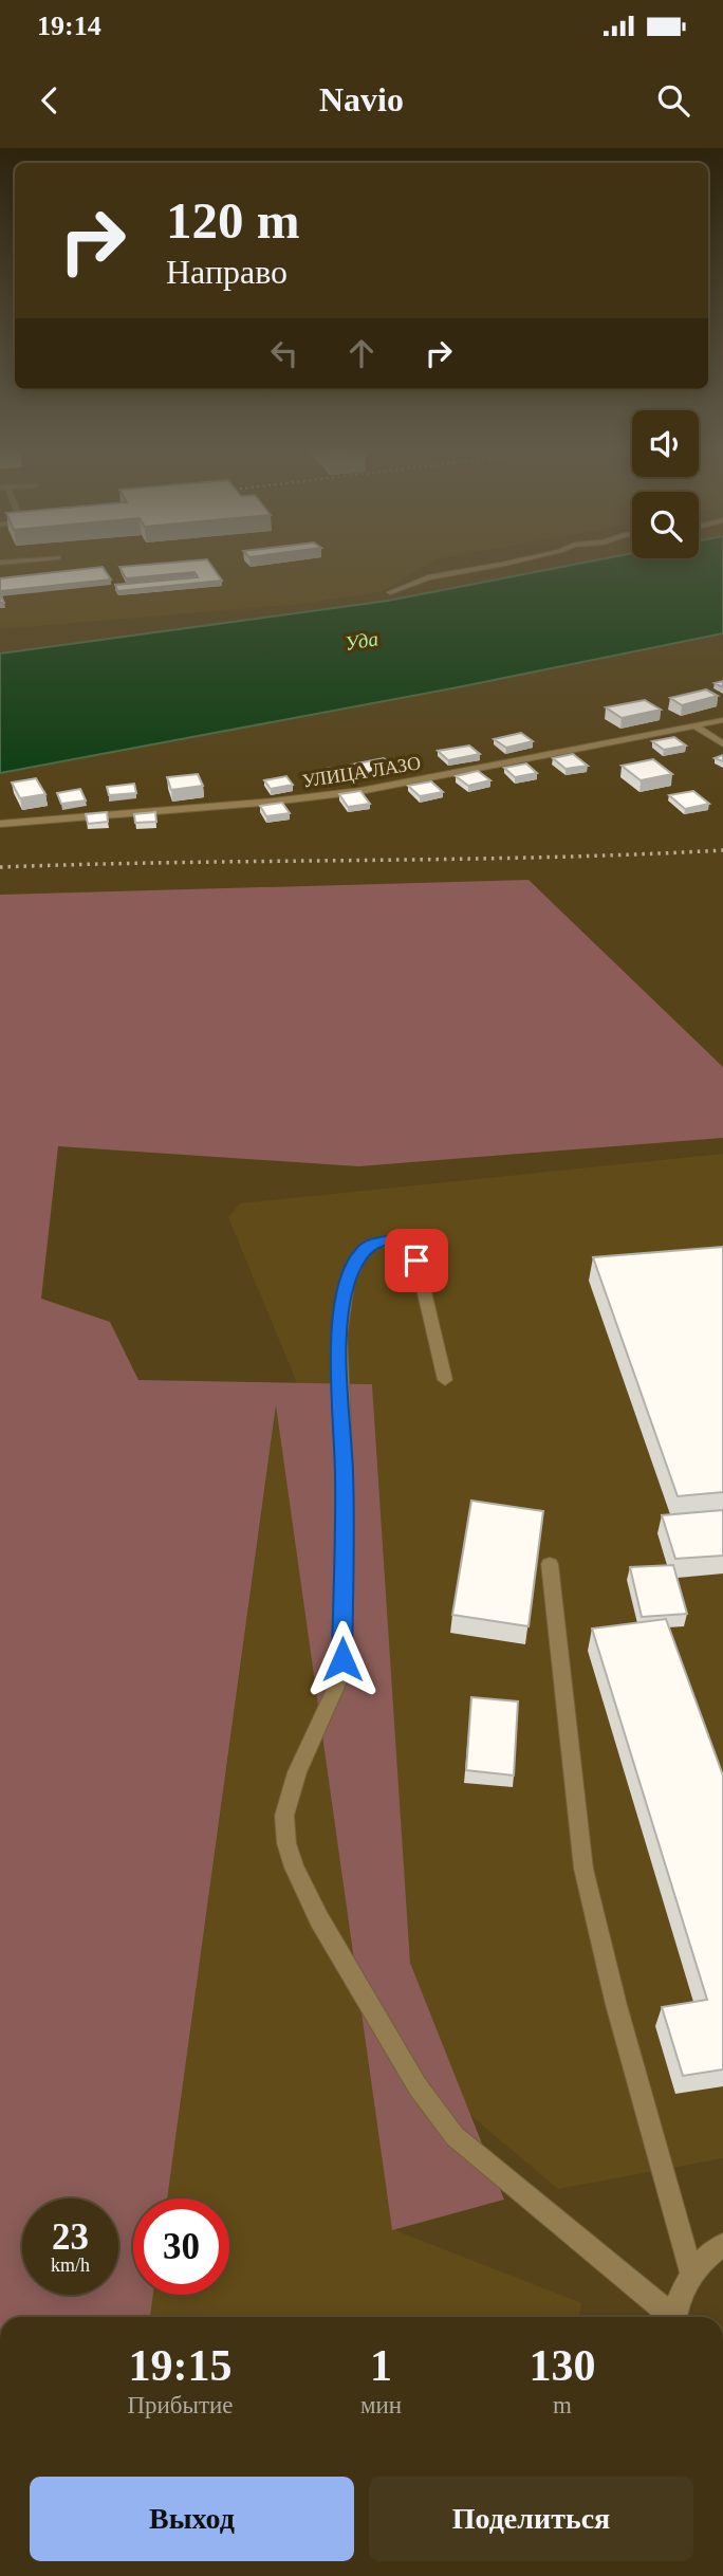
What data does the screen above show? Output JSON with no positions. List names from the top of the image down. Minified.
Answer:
{"streets":{"street":["УЛИЦА ЛАЗО"]},"water":["Уда"],"page":{"status":"19:14","header":"Navio","turn":["120 m","Направо"],"speed":"23 km/h","limit":"30","eta":["19:15","Прибытие","1","мин","130","m"],"buttons":["Выход","Поделиться"]}}
